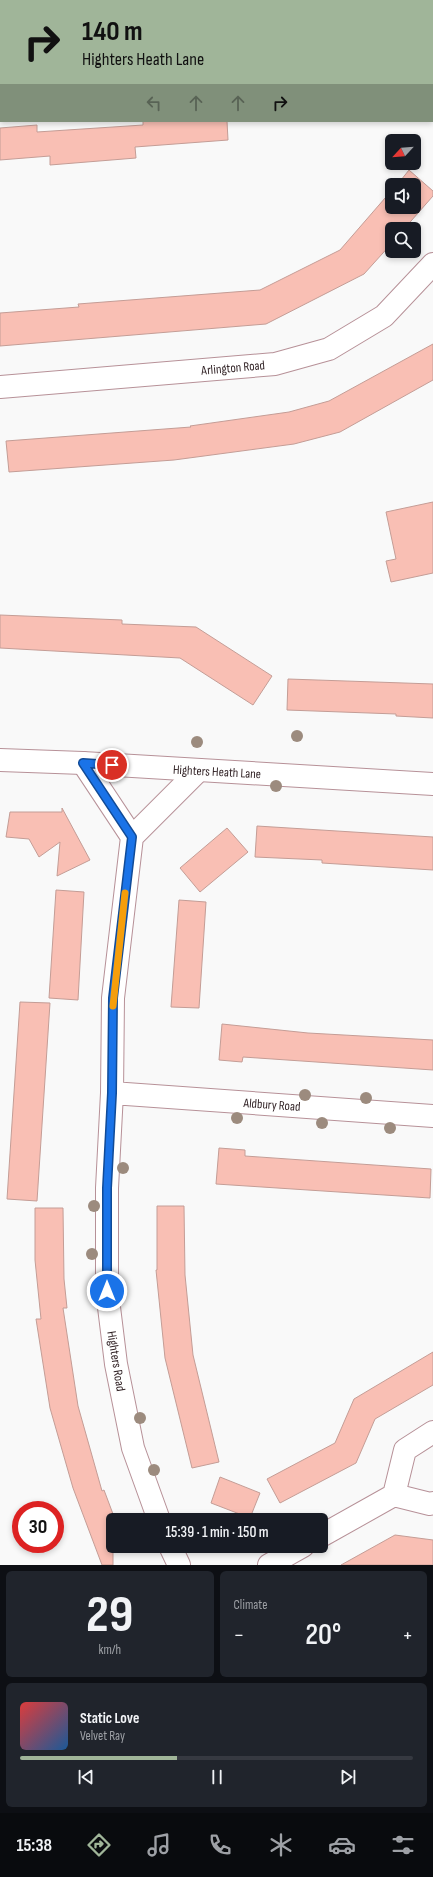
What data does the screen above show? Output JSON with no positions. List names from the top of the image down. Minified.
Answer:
{"streets":{"street":["Arlington Road","Highters Heath Lane","Aldbury Road","Highters Road"]},"crossings":[["Aldbury Road","Highters Road"]],"north":"bottom left","page":{"turn":["140 m","Highters Heath Lane"],"limit":"30","trip":"15:39 · 1 min · 150 m","tile":[["29","km/h"],"Climate"],"heat":["−","20°","+"],"song":["Static Love","Velvet Ray"],"tabs":"15:38"}}
